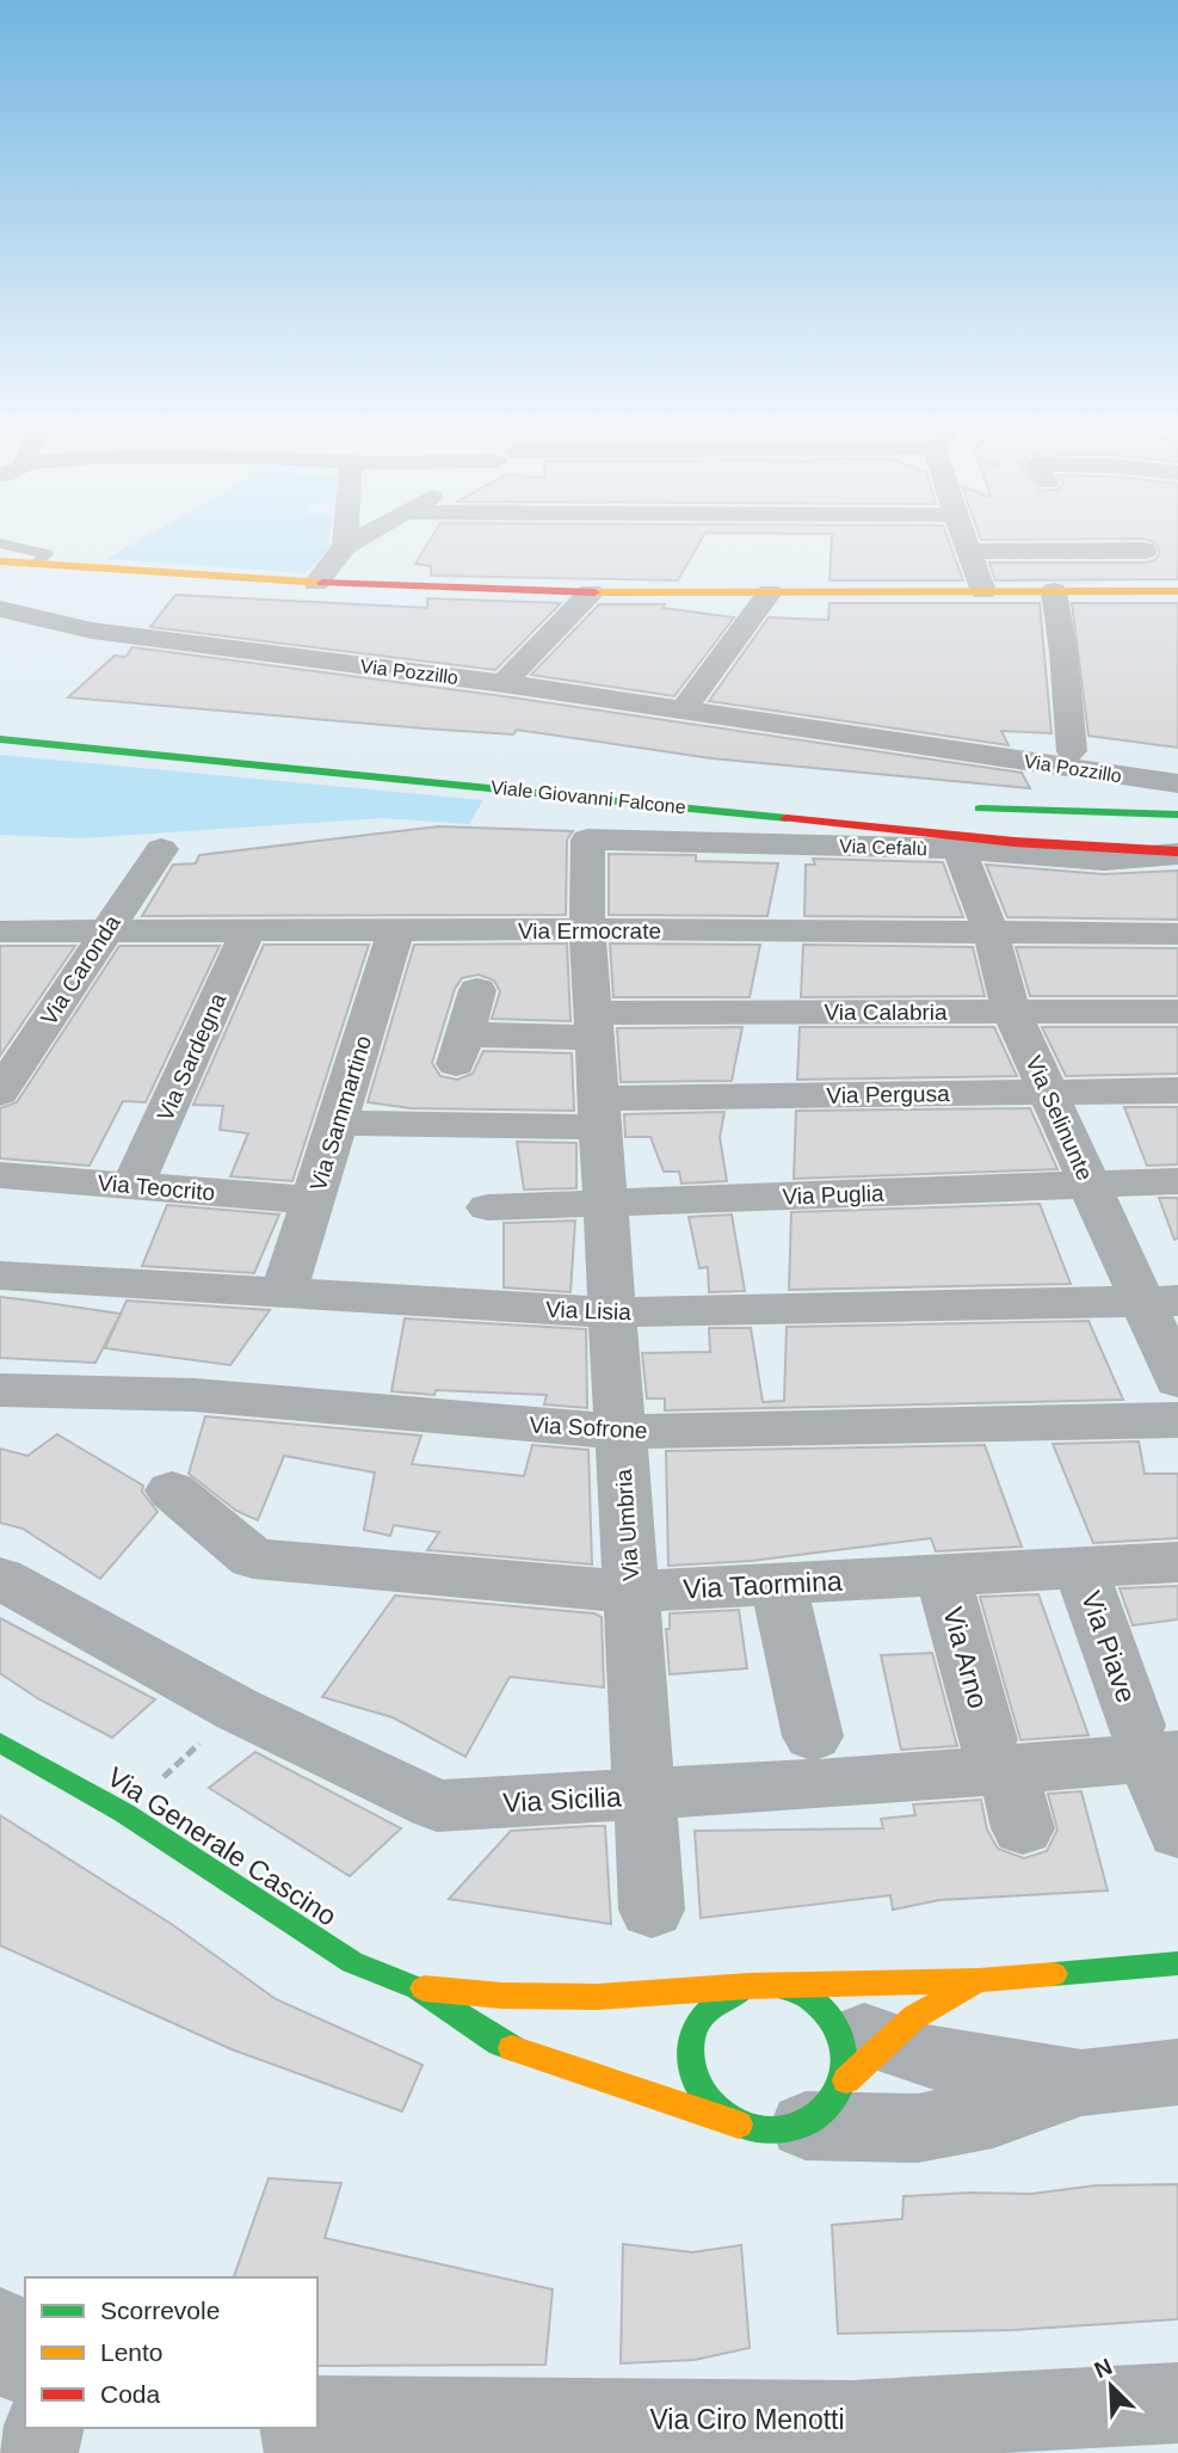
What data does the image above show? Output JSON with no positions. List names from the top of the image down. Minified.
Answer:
{"streets":{"street":["Via Pozzillo","Viale Giovanni Falcone","Via Cefalù","Via Ermocrate","Via Caronda","Via Calabria","Via Sardegna","Via Pergusa","Via Sammartino","Via Selinunte","Via Teocrito","Via Puglia","Via Lisia","Via Sofrone","Via Umbria","Via Taormina","Via Piave","Via Arno","Via Sicilia","Via Generale Cascino","Via Ciro Menotti"]},"crossings":[["Viale Giovanni Falcone","Via Cefalù"],["Via Cefalù","Via Selinunte"],["Via Cefalù","Via Umbria"],["Via Ermocrate","Via Caronda"],["Via Ermocrate","Via Sardegna"],["Via Ermocrate","Via Sammartino"],["Via Ermocrate","Via Selinunte"],["Via Ermocrate","Via Umbria"],["Via Calabria","Via Selinunte"],["Via Calabria","Via Umbria"],["Via Sardegna","Via Teocrito"],["Via Pergusa","Via Sammartino"],["Via Pergusa","Via Selinunte"],["Via Pergusa","Via Umbria"],["Via Sammartino","Via Teocrito"],["Via Sammartino","Via Lisia"],["Via Selinunte","Via Puglia"],["Via Selinunte","Via Lisia"],["Via Puglia","Via Umbria"],["Via Lisia","Via Umbria"],["Via Sofrone","Via Umbria"],["Via Umbria","Via Taormina"],["Via Umbria","Via Sicilia"],["Via Taormina","Via Piave"],["Via Taormina","Via Arno"],["Via Piave","Via Sicilia"],["Via Arno","Via Sicilia"]],"legend":["Scorrevole","Lento","Coda"],"north":"top left"}
